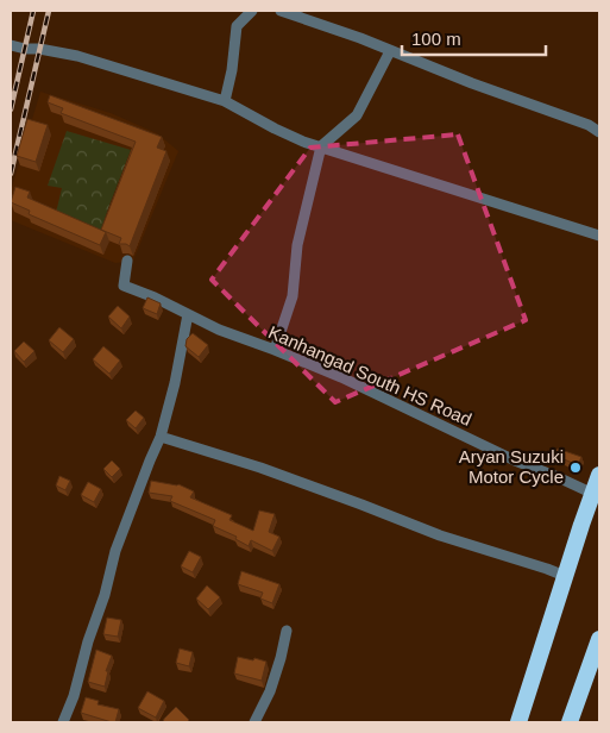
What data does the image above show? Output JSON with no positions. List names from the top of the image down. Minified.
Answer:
{"streets":{"street":["Kanhangad South HS Road"]},"places":["Aryan Suzuki Motor Cycle"],"scale_bar":"100 m"}
